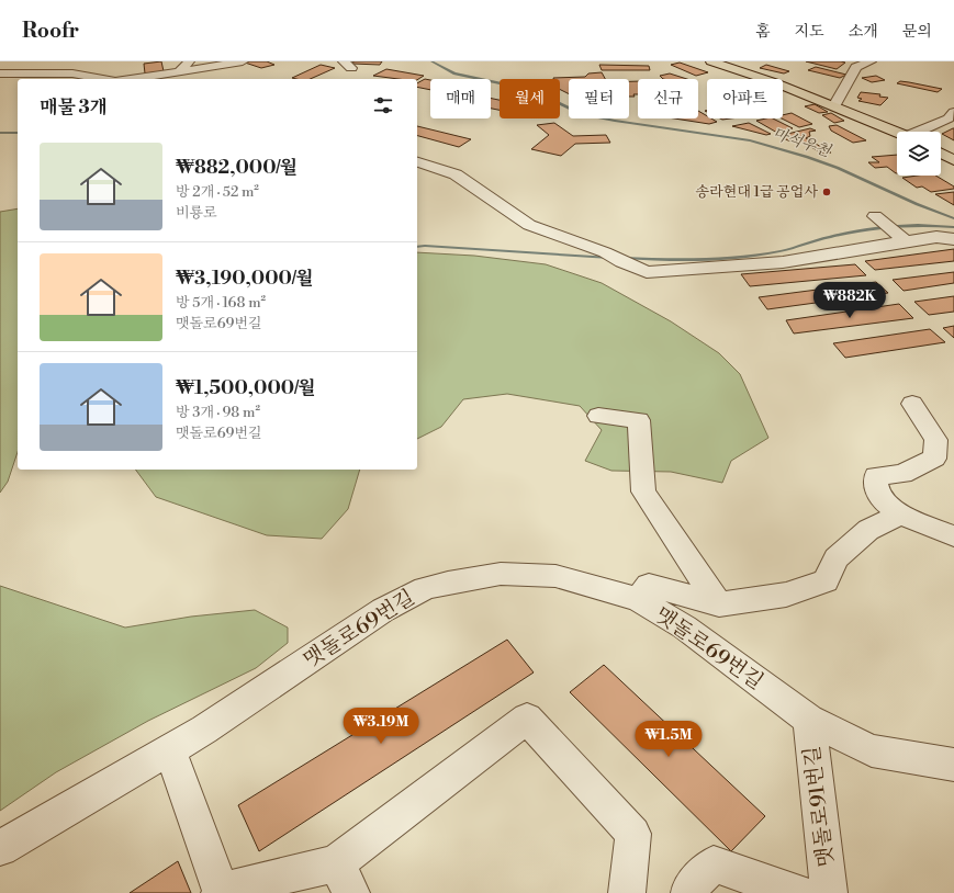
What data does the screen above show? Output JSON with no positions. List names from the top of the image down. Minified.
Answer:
{"streets":{"street":["맷돌로69번길","맷돌로91번길"]},"crossings":[["맷돌로69번길","맷돌로91번길"]],"water":["마석우천"],"places":["송라현대 1급 공업사"],"page":{"header":"Roofr","nav":["홈","지도","소개","문의"],"chip":["매매","월세","필터","신규","아파트"],"heading":"매물 3개","list":[{"name":"₩882,000/월","note":"방 2개 · 52 m² · 비룡로"},{"name":"₩3,190,000/월","note":"방 5개 · 168 m² · 맷돌로69번길"},{"name":"₩1,500,000/월","note":"방 3개 · 98 m² · 맷돌로69번길"}],"price":["₩882K","₩3.19M","₩1.5M"]}}
